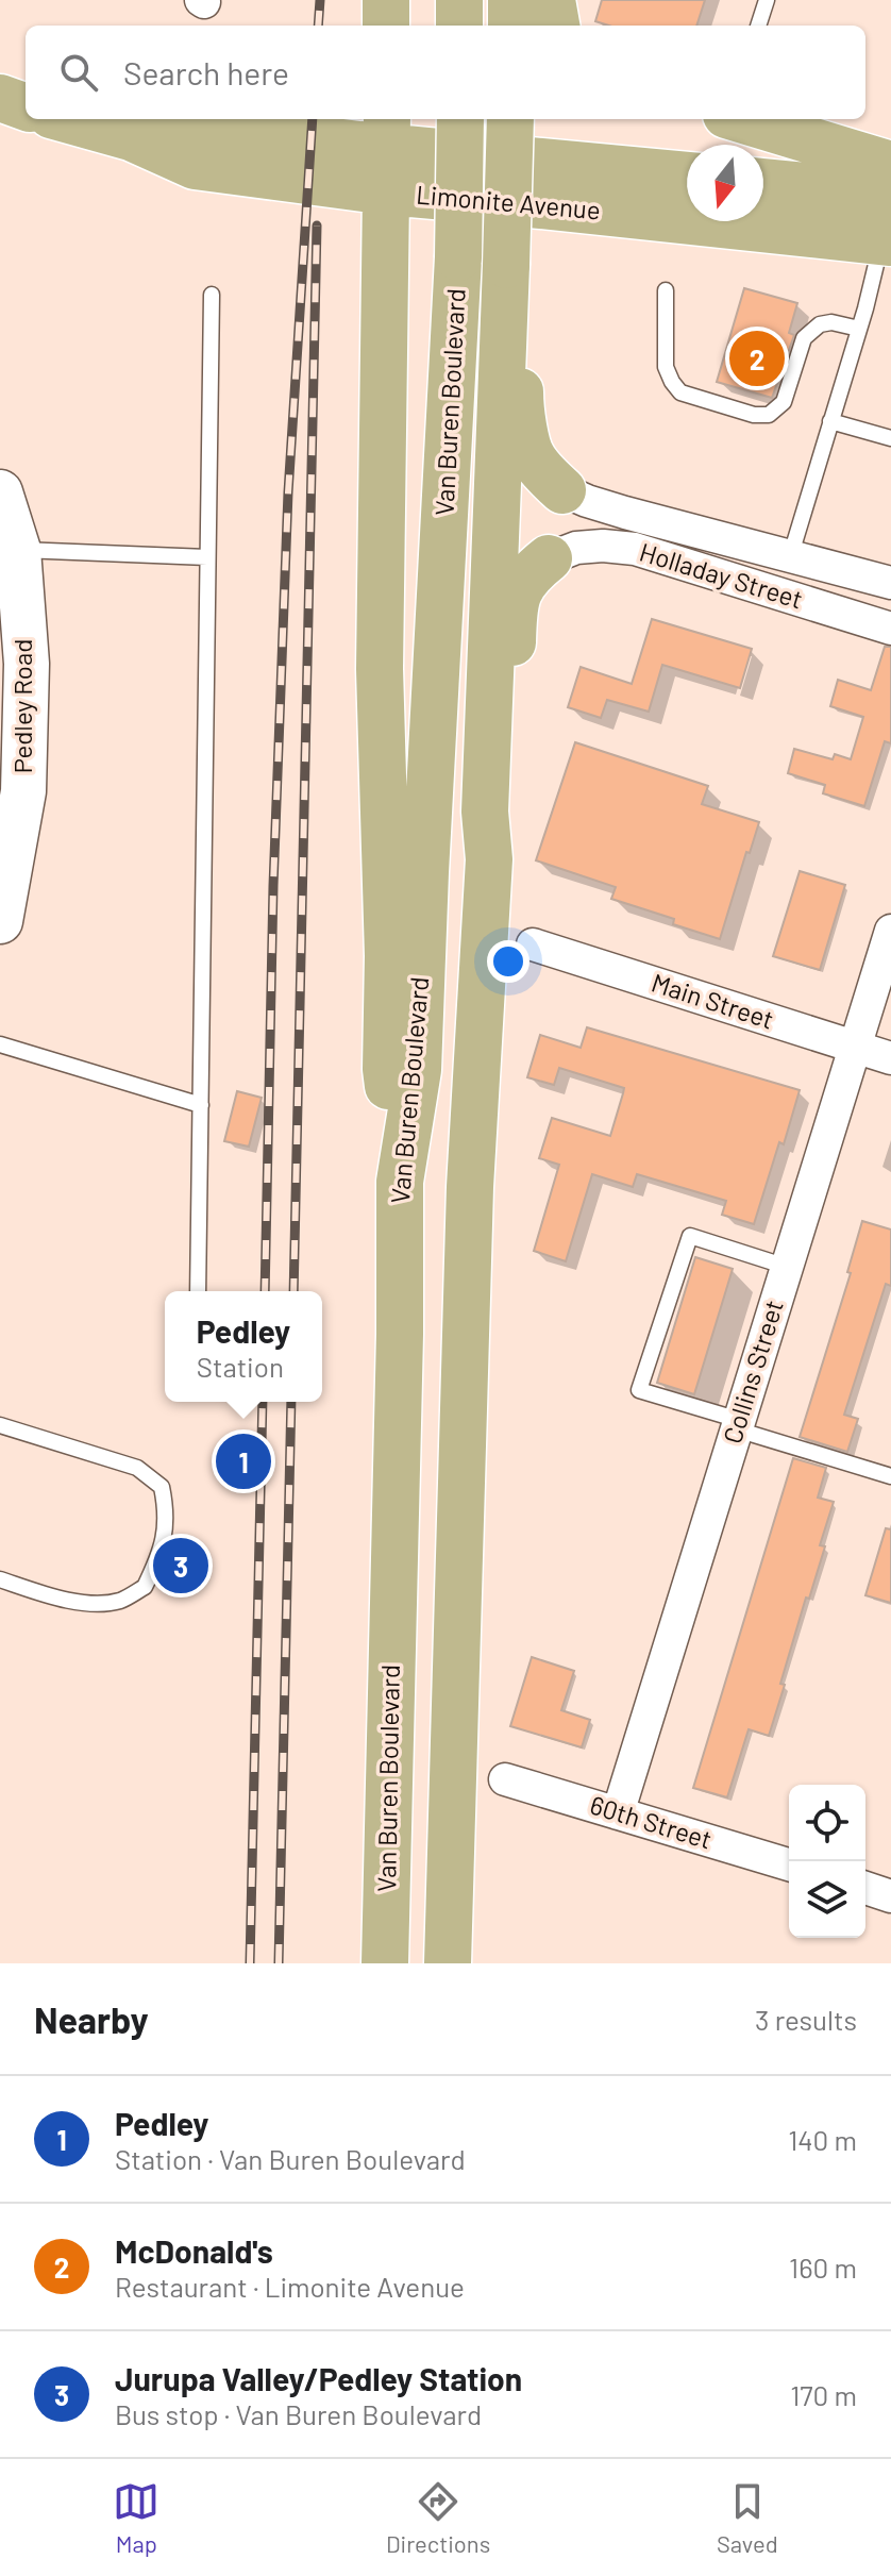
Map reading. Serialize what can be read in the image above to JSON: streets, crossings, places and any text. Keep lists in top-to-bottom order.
{
  "streets": {
    "main road": ["Limonite Avenue", "Van Buren Boulevard"],
    "street": [
      "Holladay Street",
      "Pedley Road",
      "Main Street",
      "Collins Street",
      "60th Street"
    ]
  },
  "crossings": [
    ["Main Street", "Collins Street"],
    ["Collins Street", "60th Street"]
  ],
  "north": "bottom",
  "page": {
    "search": "Search here",
    "pins": ["2", "1", "3"],
    "popup": ["Pedley", "Station"],
    "heading": ["Nearby", "3 results"],
    "list": [
      {
        "mark": "1",
        "name": "Pedley",
        "note": "Station · Van Buren Boulevard",
        "value": "140 m"
      },
      {
        "mark": "2",
        "name": "McDonald's",
        "note": "Restaurant · Limonite Avenue",
        "value": "160 m"
      },
      {
        "mark": "3",
        "name": "Jurupa Valley/Pedley Station",
        "note": "Bus stop · Van Buren Boulevard",
        "value": "170 m"
      }
    ],
    "nav": ["Map", "Directions", "Saved"]
  }
}
